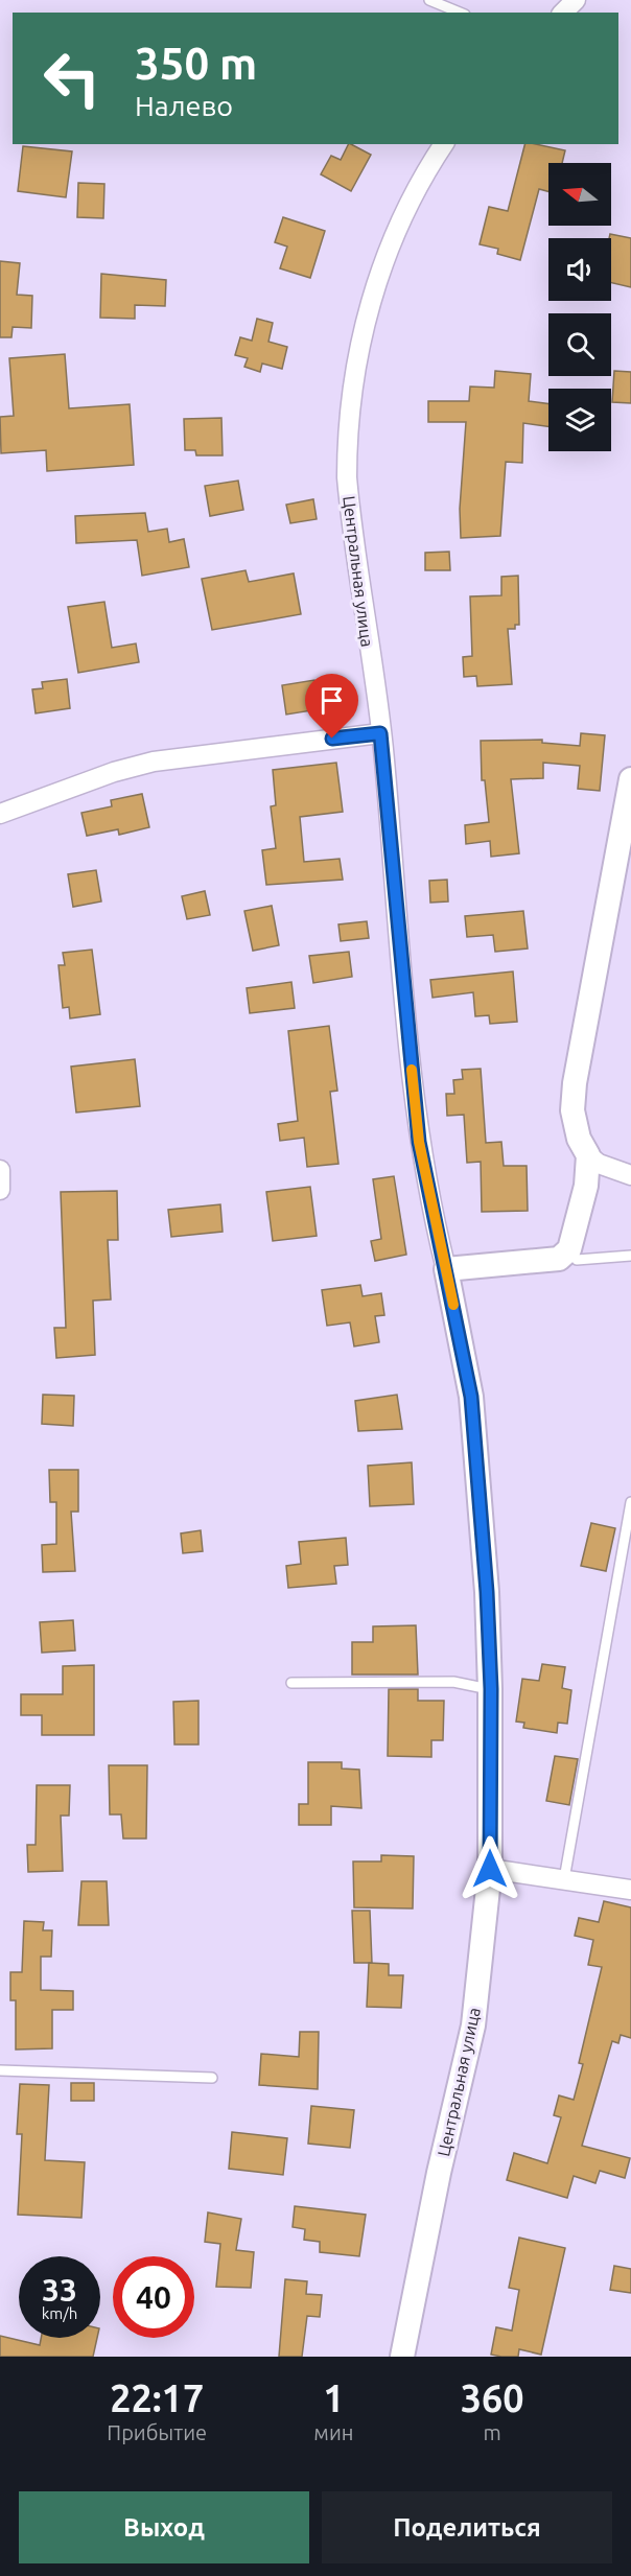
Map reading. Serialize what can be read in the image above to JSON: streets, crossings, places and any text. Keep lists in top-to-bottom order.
{
  "streets": {
    "street": ["Центральная улица"]
  },
  "north": "left",
  "page": {
    "turn": ["350 m", "Налево"],
    "speed": "33 km/h",
    "limit": "40",
    "eta": [
      "22:17",
      "Прибытие",
      "1",
      "мин",
      "360",
      "m"
    ],
    "buttons": ["Выход", "Поделиться"]
  }
}
